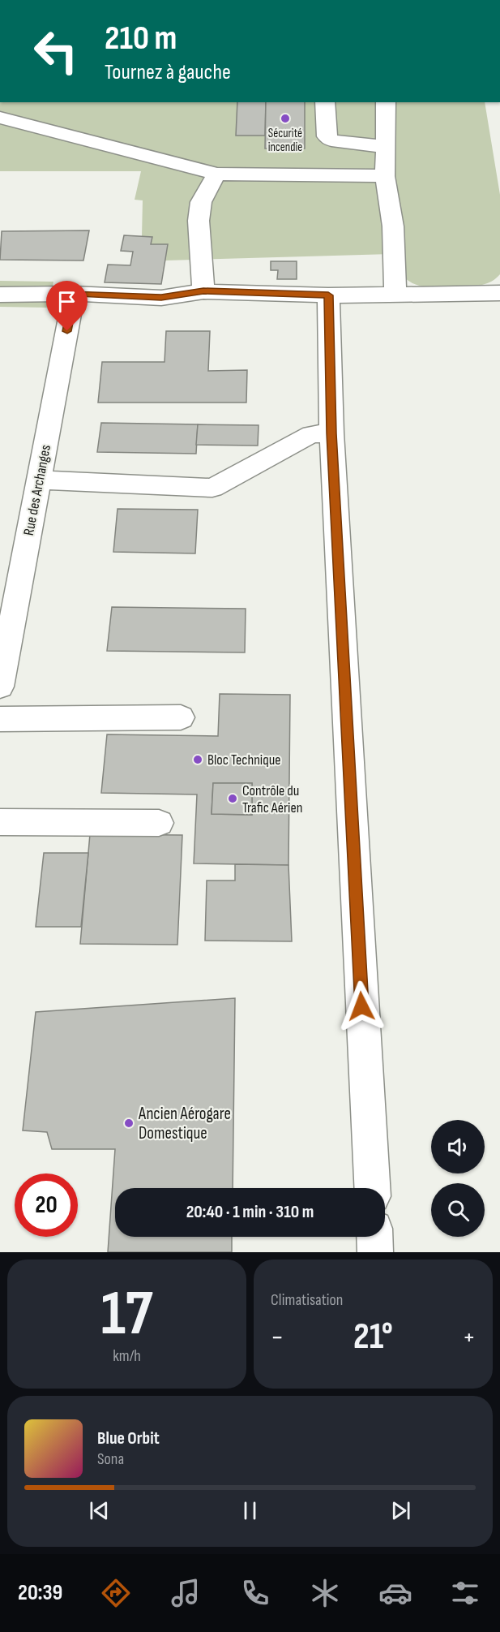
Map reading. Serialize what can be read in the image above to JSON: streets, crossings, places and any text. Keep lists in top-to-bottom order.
{
  "streets": {
    "lane": ["Rue des Archanges"]
  },
  "places": [
    "Sécurité incendie",
    "Bloc Technique",
    "Contrôle du Trafic Aérien",
    "Ancien Aérogare Domestique"
  ],
  "page": {
    "turn": ["210 m", "Tournez à gauche"],
    "limit": "20",
    "trip": "20:40 · 1 min · 310 m",
    "tile": [
      ["17", "km/h"],
      "Climatisation"
    ],
    "heat": ["−", "21°", "+"],
    "song": ["Blue Orbit", "Sona"],
    "tabs": "20:39"
  }
}
